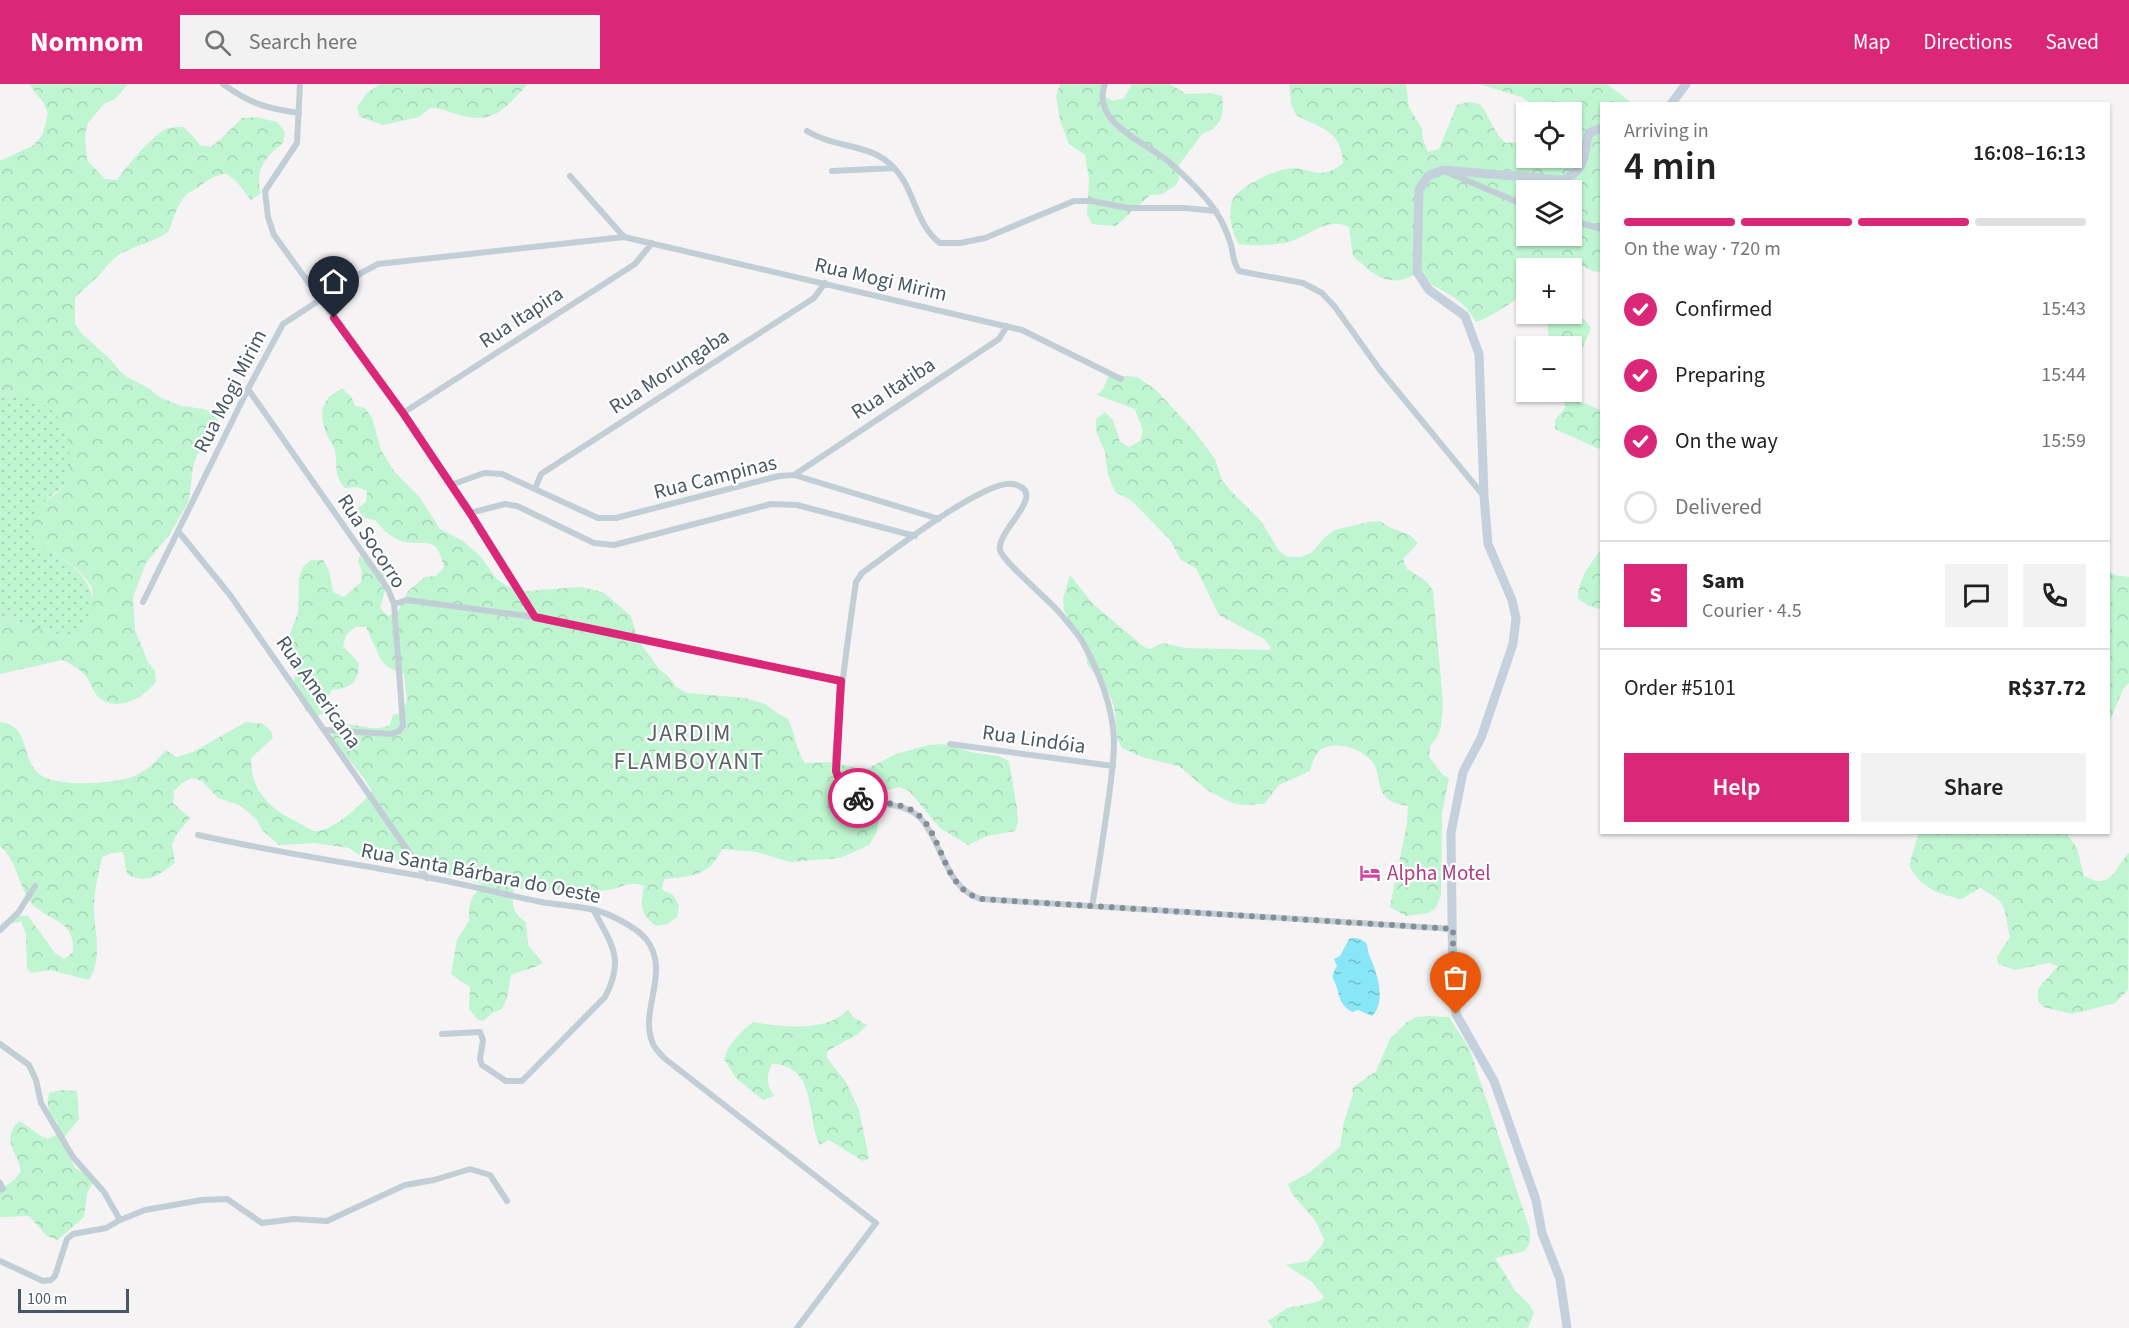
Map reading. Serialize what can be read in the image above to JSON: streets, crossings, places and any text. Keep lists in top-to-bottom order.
{
  "streets": {
    "street": [
      "Rua Mogi Mirim",
      "Rua Itapira",
      "Rua Morungaba",
      "Rua Itatiba",
      "Rua Campinas",
      "Rua Socorro",
      "Rua Americana",
      "Rua Lindóia",
      "Rua Santa Bárbara do Oeste"
    ]
  },
  "crossings": [
    ["Rua Mogi Mirim", "Rua Itapira"],
    ["Rua Mogi Mirim", "Rua Morungaba"],
    ["Rua Mogi Mirim", "Rua Itatiba"],
    ["Rua Mogi Mirim", "Rua Socorro"],
    ["Rua Mogi Mirim", "Rua Americana"],
    ["Rua Morungaba", "Rua Campinas"],
    ["Rua Itatiba", "Rua Campinas"],
    ["Rua Socorro", "Rua Americana"],
    ["Rua Americana", "Rua Santa Bárbara do Oeste"]
  ],
  "districts": ["JARDIM FLAMBOYANT"],
  "places": {
    "hotel": ["Alpha Motel"]
  },
  "scale_bar": "100 m",
  "page": {
    "header": "Nomnom",
    "search": "Search here",
    "nav": ["Map", "Directions", "Saved"],
    "map_buttons": ["+", "−"],
    "heading": ["4 min", "Arriving in", "16:08–16:13"],
    "panel": [
      "Sam",
      "Courier · 4.5",
      "Order #5101",
      "R$37.72"
    ],
    "bar": "On the way · 720 m",
    "list": [
      ["Confirmed", "15:43"],
      ["Preparing", "15:44"],
      ["On the way", "15:59"],
      "Delivered"
    ],
    "round": "S",
    "buttons": ["Help", "Share"],
    "scale": "100 m"
  }
}
